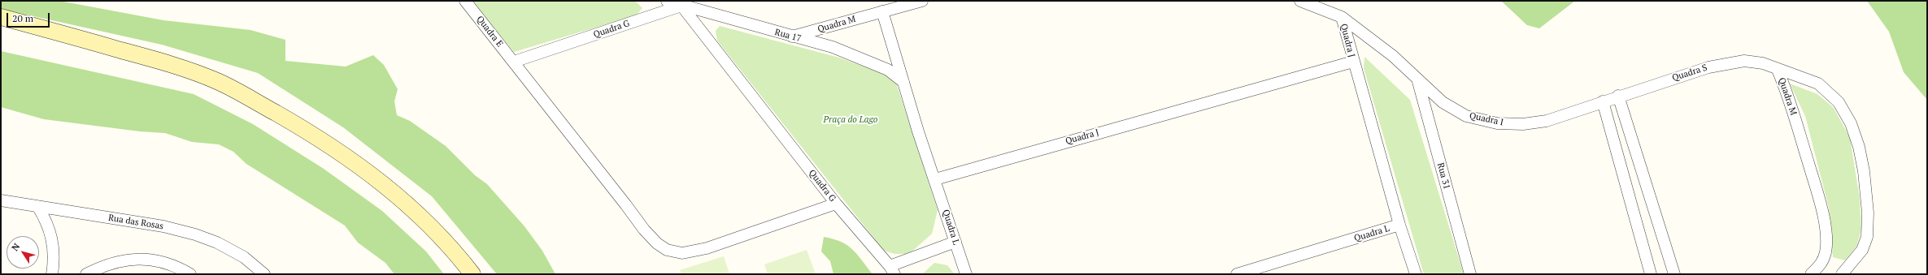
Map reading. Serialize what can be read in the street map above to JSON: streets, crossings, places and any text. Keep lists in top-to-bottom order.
{
  "streets": {
    "street": [
      "Quadra M",
      "Quadra G",
      "Quadra E",
      "Rua 17",
      "Quadra J",
      "Quadra S",
      "Quadra I",
      "Rua 31",
      "Rua das Rosas",
      "Quadra L"
    ]
  },
  "crossings": [
    ["Quadra M", "Rua 17"],
    ["Quadra M", "Quadra S"],
    ["Quadra G", "Quadra E"],
    ["Quadra G", "Rua 17"],
    ["Quadra J", "Quadra I"],
    ["Quadra J", "Quadra L"],
    ["Quadra S", "Quadra I"],
    ["Quadra I", "Rua 31"]
  ],
  "parks": ["Praça do Lago"],
  "scale_bar": "20 m",
  "north": "top left"
}
